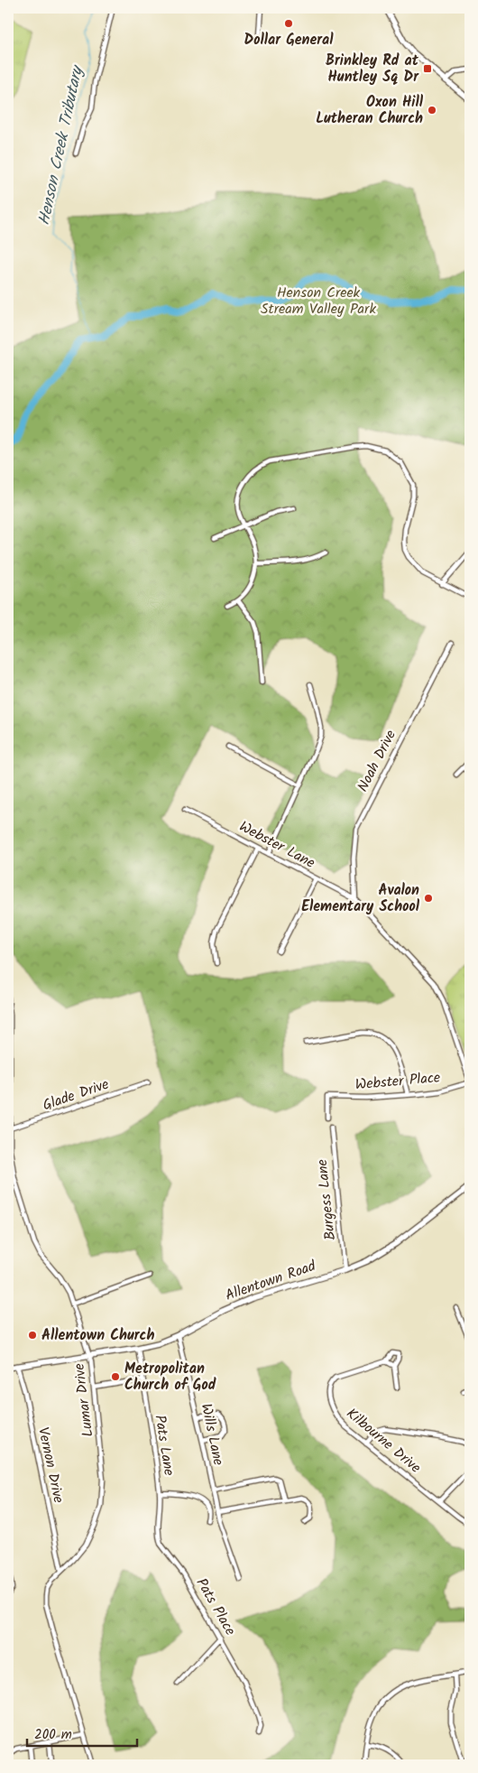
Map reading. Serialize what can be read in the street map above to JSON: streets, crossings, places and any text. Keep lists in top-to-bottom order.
{
  "streets": {
    "main road": ["Allentown Road"],
    "street": [
      "Noah Drive",
      "Webster Lane",
      "Webster Place",
      "Glade Drive",
      "Burgess Lane",
      "Lumar Drive",
      "Wills Lane",
      "Kilbourne Drive",
      "Pats Lane",
      "Vernon Drive",
      "Pats Place"
    ]
  },
  "crossings": [
    ["Noah Drive", "Webster Lane"],
    ["Webster Lane", "Webster Place"],
    ["Glade Drive", "Lumar Drive"],
    ["Burgess Lane", "Allentown Road"],
    ["Allentown Road", "Lumar Drive"],
    ["Allentown Road", "Wills Lane"],
    ["Allentown Road", "Pats Lane"],
    ["Allentown Road", "Vernon Drive"],
    ["Lumar Drive", "Vernon Drive"],
    ["Pats Lane", "Pats Place"]
  ],
  "water": ["Henson Creek Tributary"],
  "parks": ["Henson Creek Stream Valley Park"],
  "places": {
    "other": [
      "Dollar General",
      "Oxon Hill Lutheran Church",
      "Avalon Elementary School",
      "Allentown Church",
      "Metropolitan Church of God"
    ],
    "transit": ["Brinkley Rd at Huntley Sq Dr"]
  },
  "scale_bar": "200 m"
}
